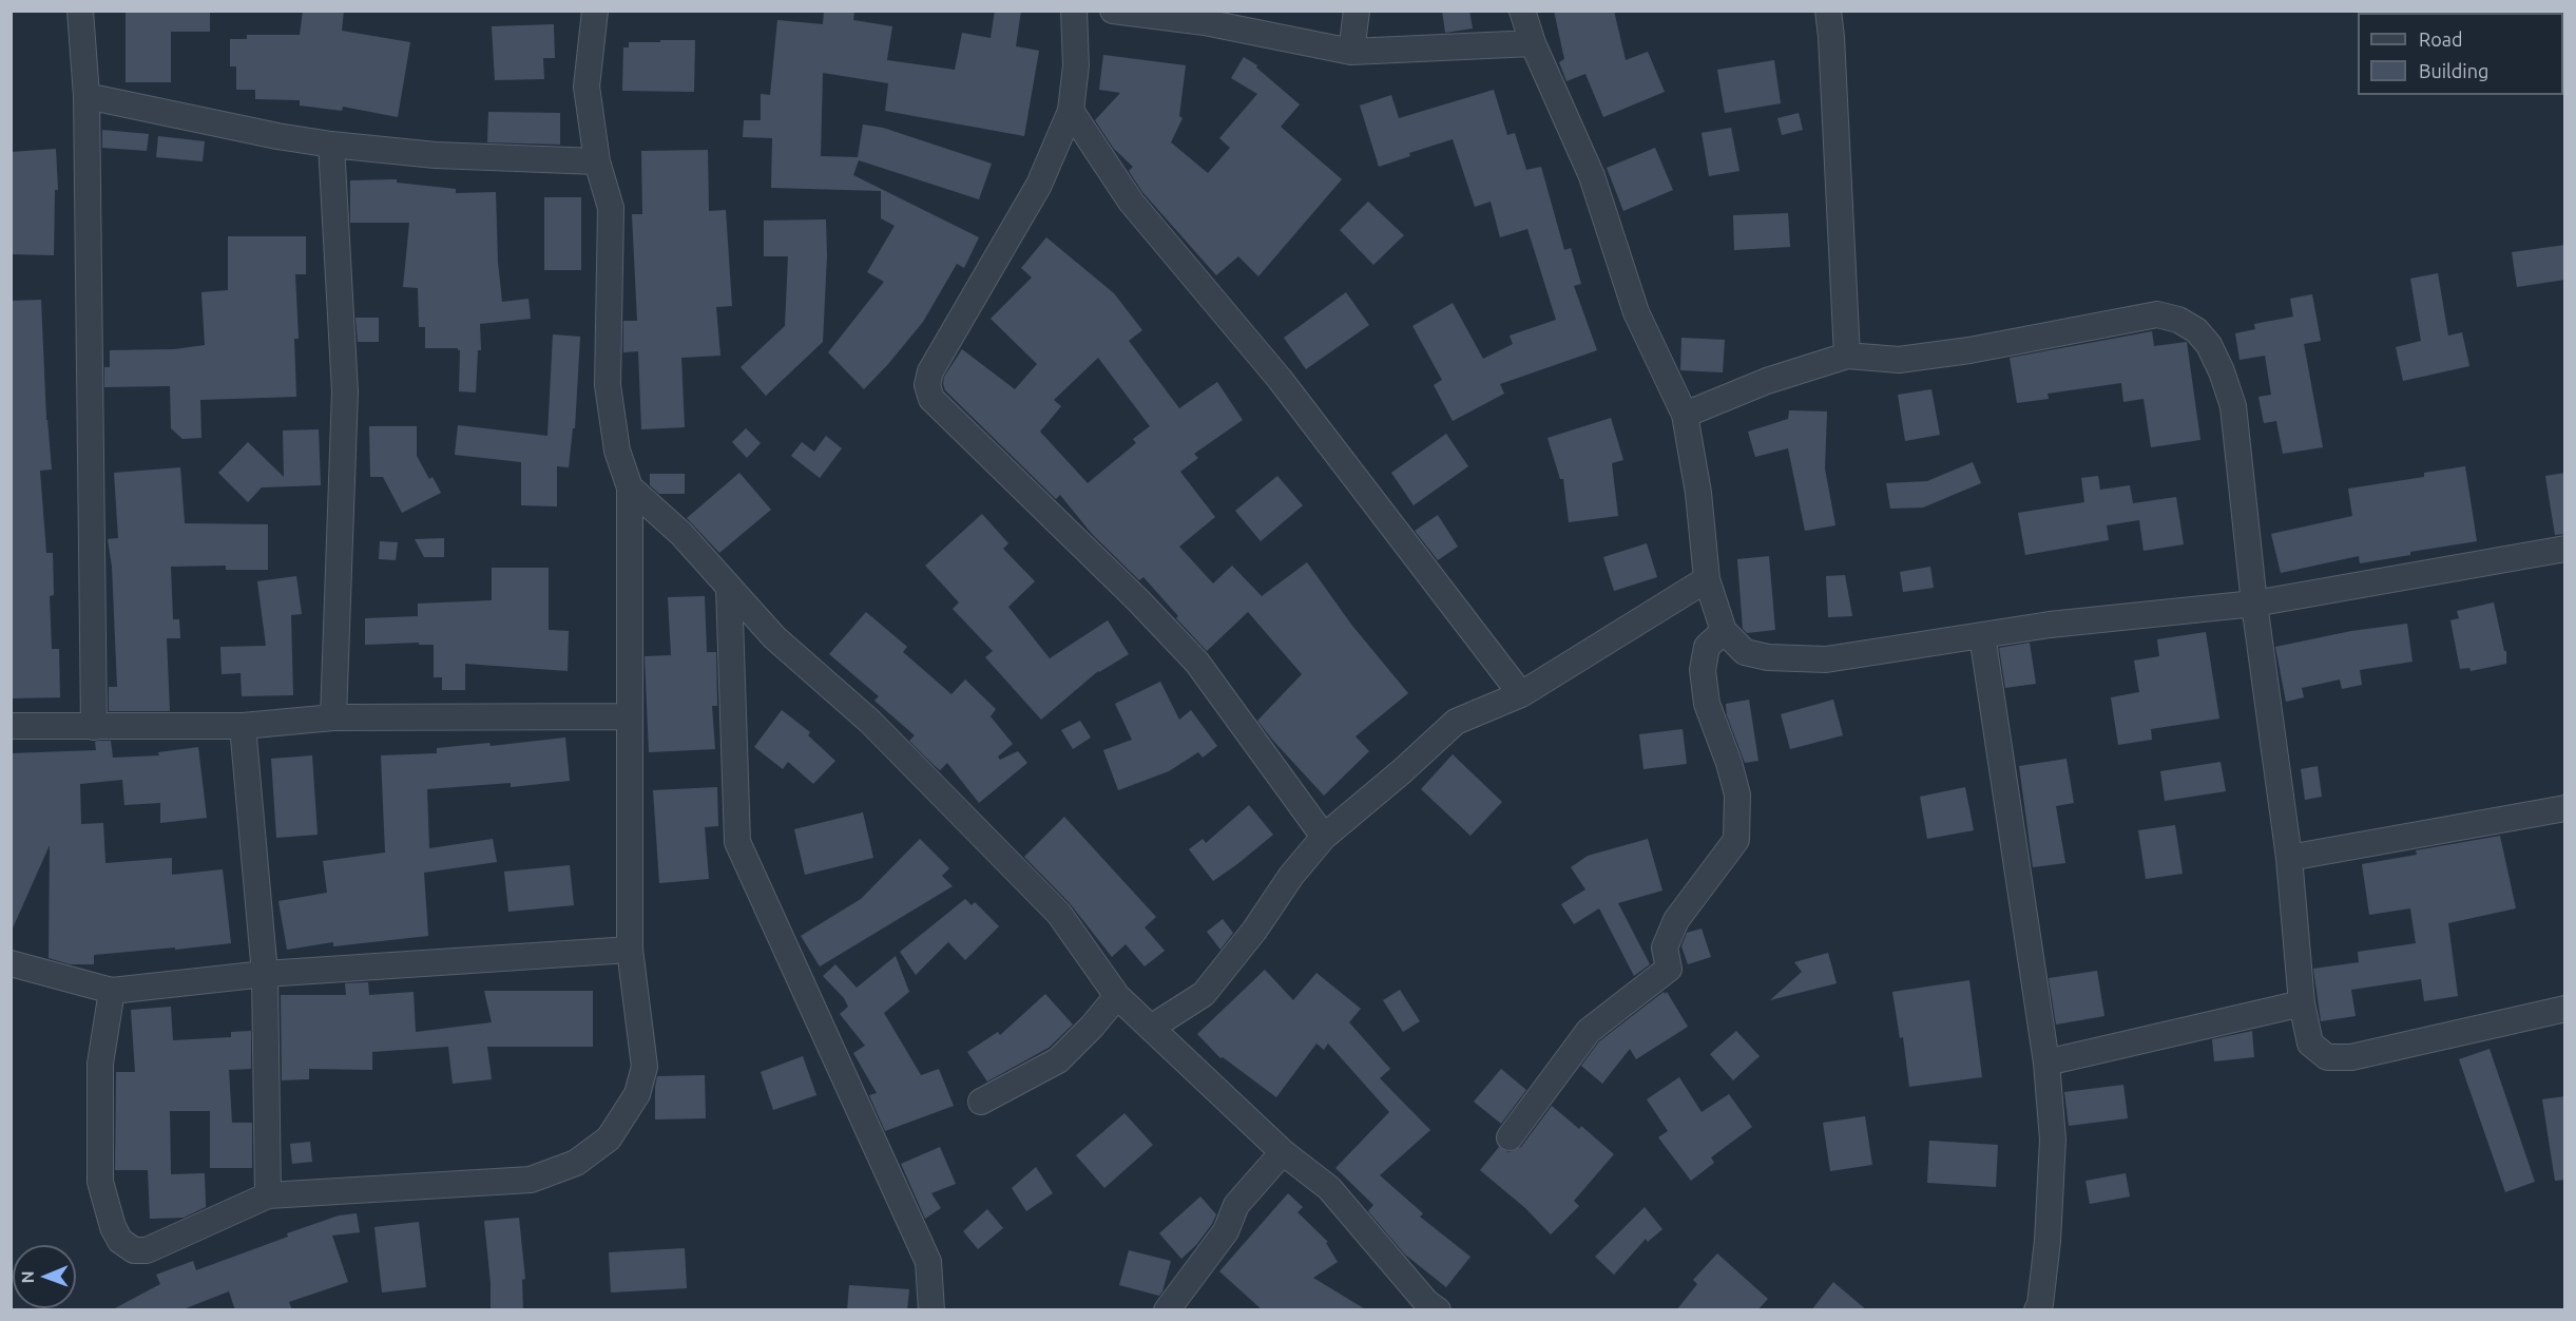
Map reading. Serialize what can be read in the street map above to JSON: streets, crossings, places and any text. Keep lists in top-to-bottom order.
{
  "legend": ["Road", "Building"],
  "north": "left"
}
